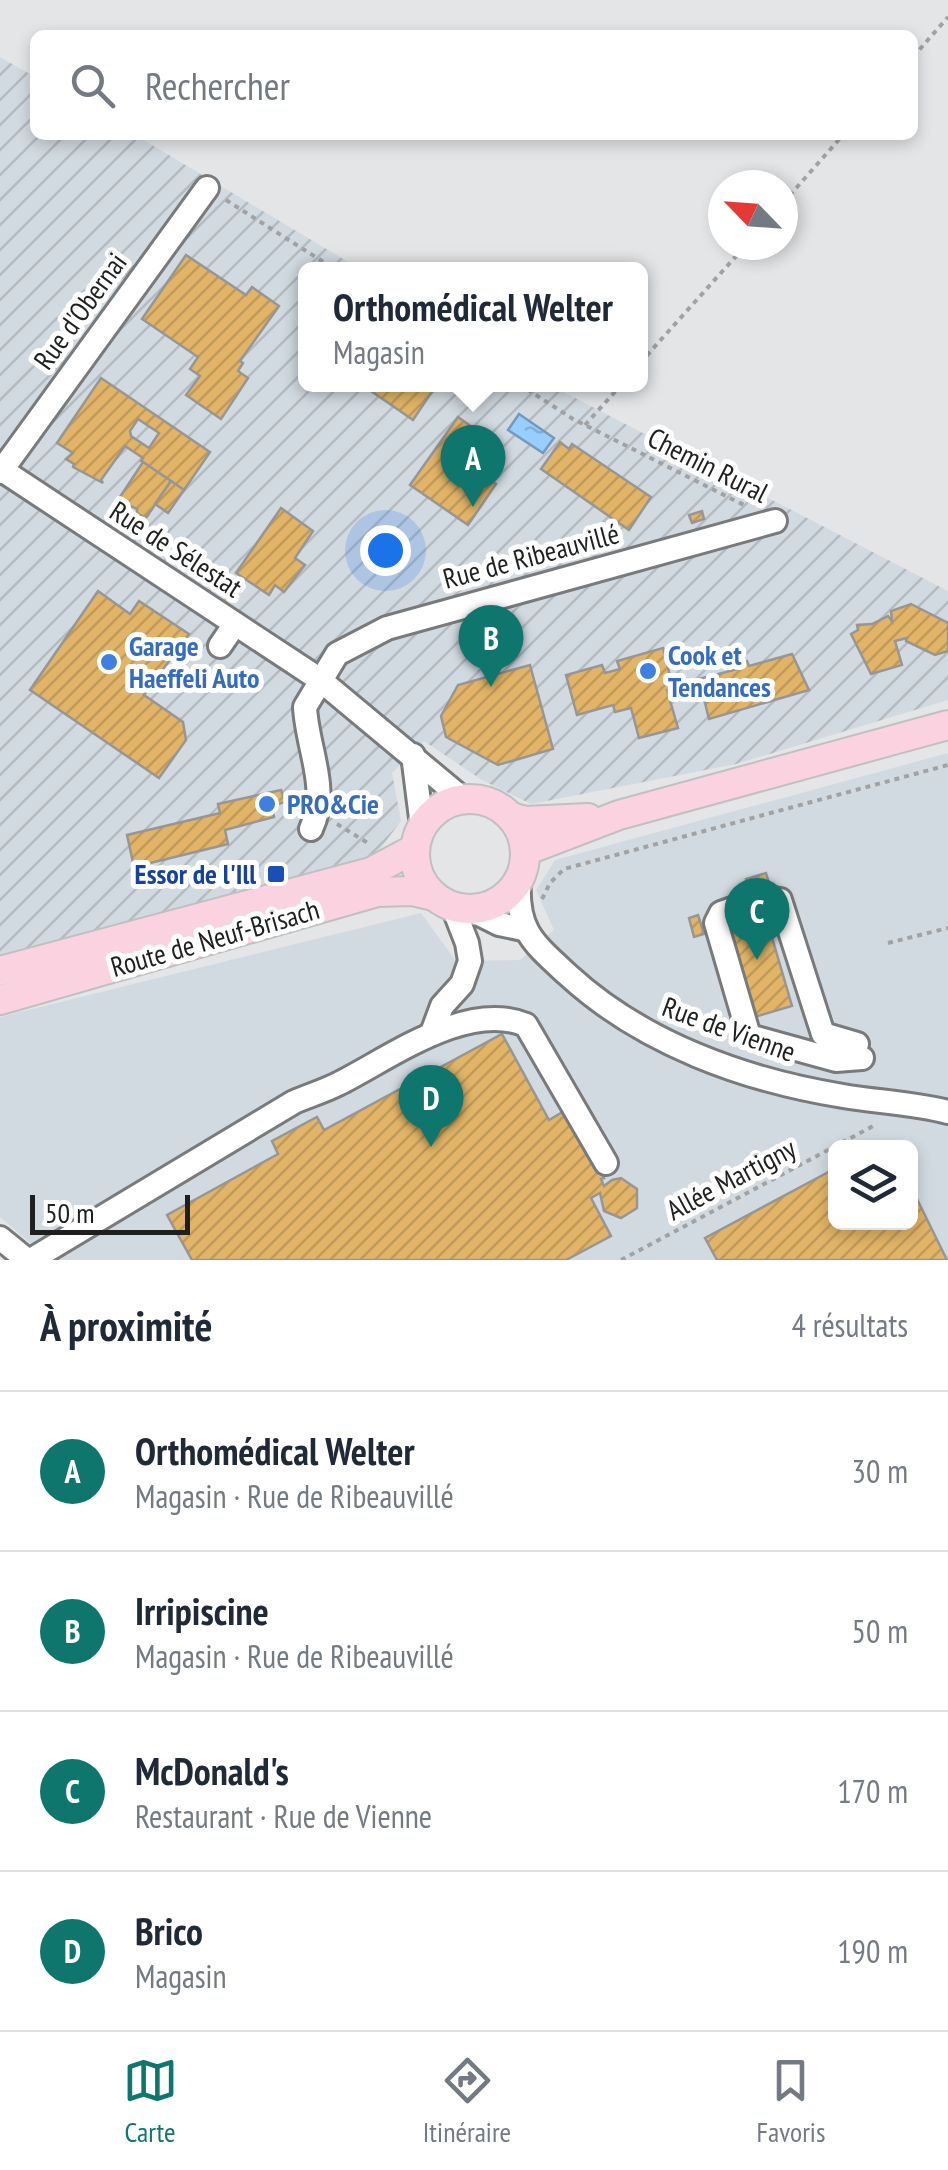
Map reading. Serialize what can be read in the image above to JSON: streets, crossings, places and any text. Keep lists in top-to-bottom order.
{
  "streets": {
    "main road": ["Route de Neuf-Brisach"],
    "street": [
      "Rue d'Obernai",
      "Rue de Sélestat",
      "Rue de Ribeauvillé",
      "Rue de Vienne"
    ],
    "path": ["Chemin Rural", "Allée Martigny"]
  },
  "crossings": [
    ["Rue d'Obernai", "Rue de Sélestat"],
    ["Chemin Rural", "Rue de Ribeauvillé"],
    ["Rue de Sélestat", "Rue de Ribeauvillé"],
    ["Rue de Sélestat", "Route de Neuf-Brisach"],
    ["Rue de Sélestat", "Rue de Vienne"],
    ["Route de Neuf-Brisach", "Rue de Vienne"]
  ],
  "places": {
    "other": ["Garage Haeffeli Auto", "Cook et Tendances", "PRO&Cie"],
    "transit": ["Essor de l'Ill"]
  },
  "scale_bar": "50 m",
  "north": "top left",
  "page": {
    "search": "Rechercher",
    "popup": ["Orthomédical Welter", "Magasin"],
    "pins": [
      "A",
      "B",
      "C",
      "D"
    ],
    "scale": "50 m",
    "heading": ["À proximité", "4 résultats"],
    "list": [
      {
        "mark": "A",
        "name": "Orthomédical Welter",
        "note": "Magasin · Rue de Ribeauvillé",
        "value": "30 m"
      },
      {
        "mark": "B",
        "name": "Irripiscine",
        "note": "Magasin · Rue de Ribeauvillé",
        "value": "50 m"
      },
      {
        "mark": "C",
        "name": "McDonald's",
        "note": "Restaurant · Rue de Vienne",
        "value": "170 m"
      },
      {
        "mark": "D",
        "name": "Brico",
        "note": "Magasin",
        "value": "190 m"
      }
    ],
    "nav": ["Carte", "Itinéraire", "Favoris"]
  }
}
